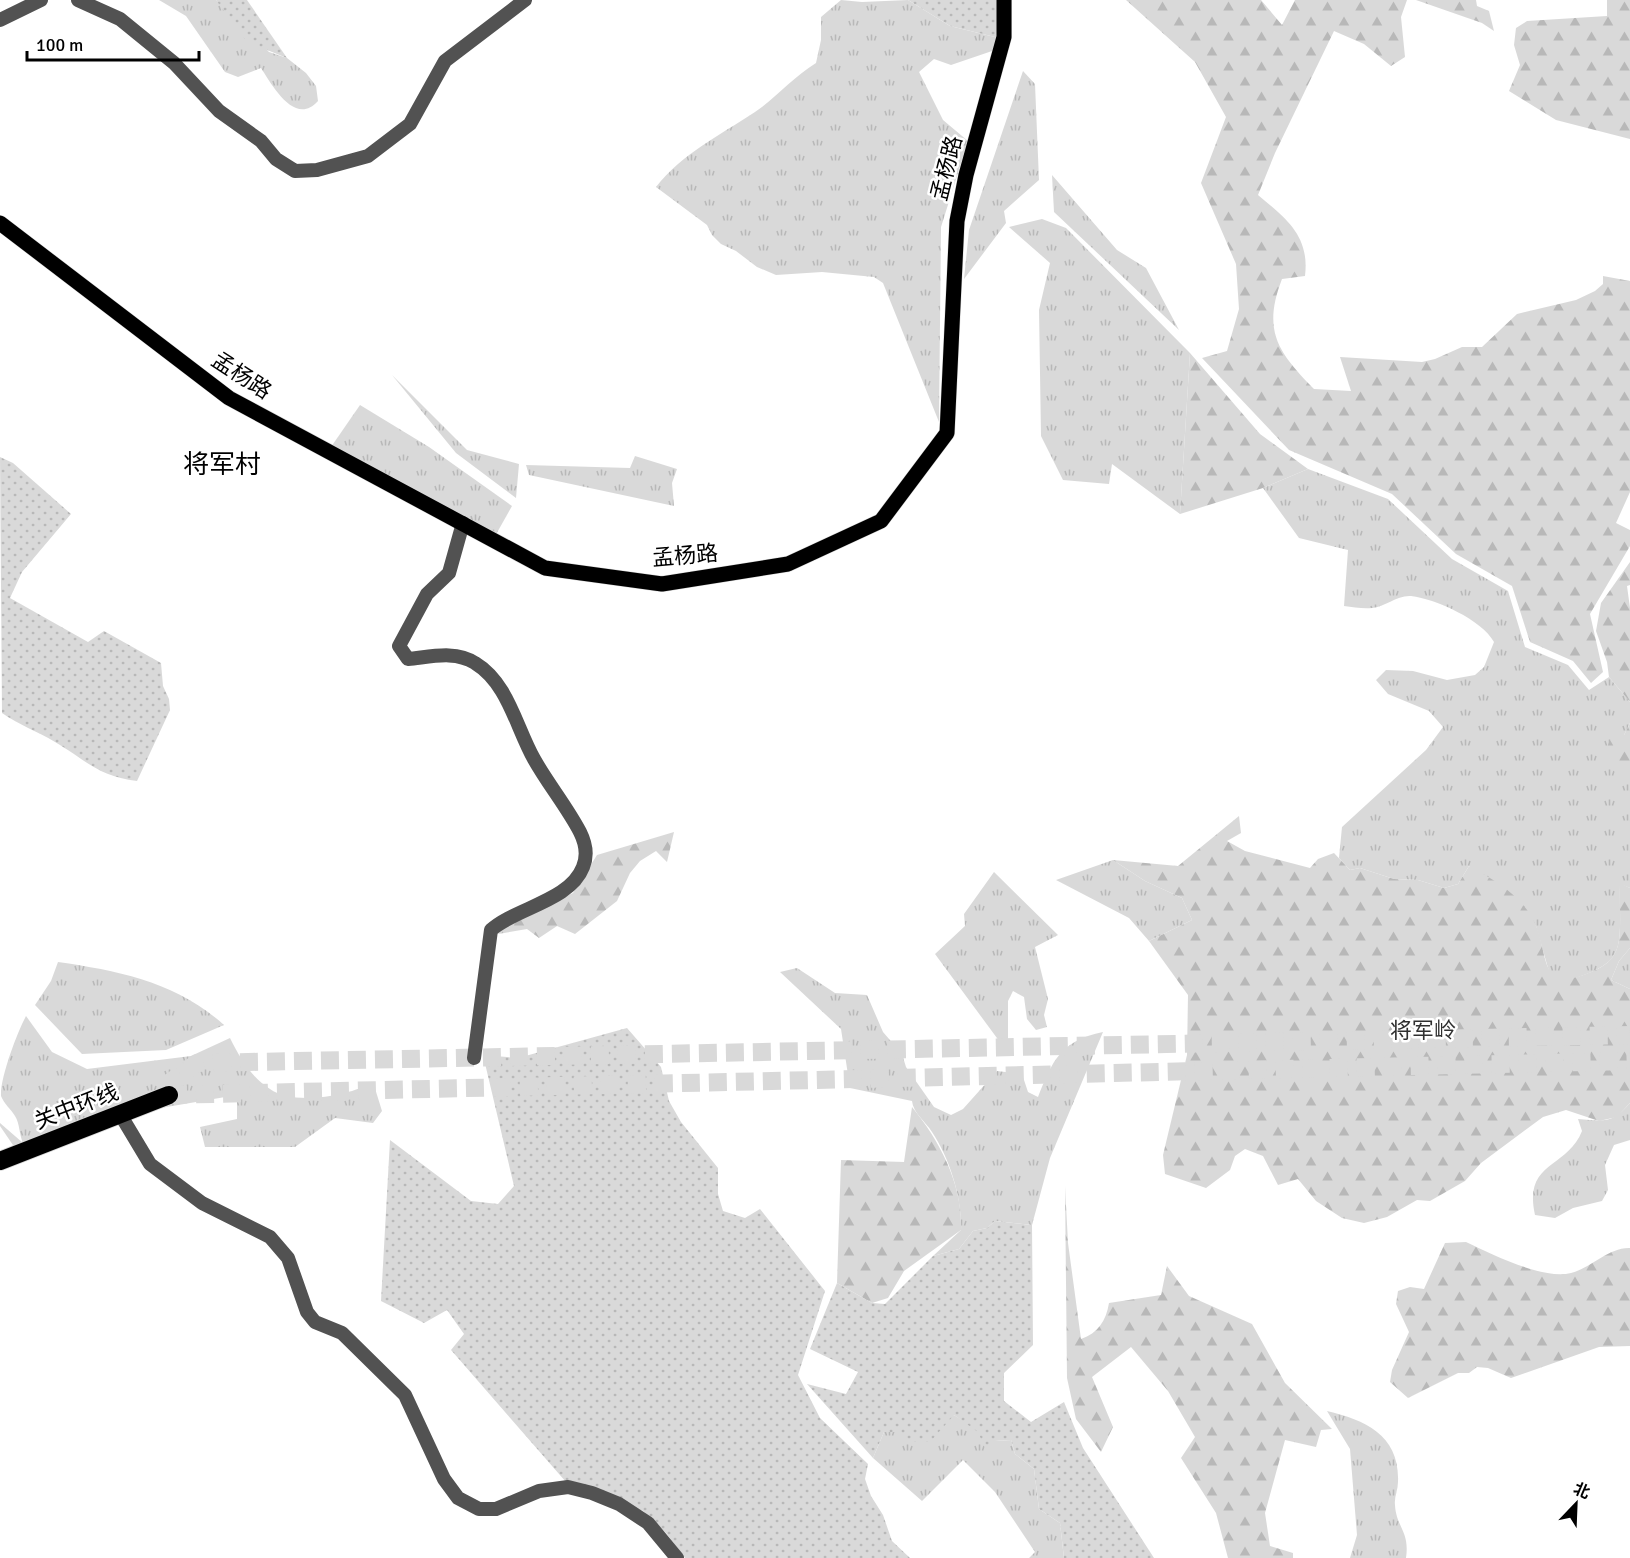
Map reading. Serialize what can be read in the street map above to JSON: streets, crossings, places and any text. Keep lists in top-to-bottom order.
{
  "streets": {
    "highway": ["关中环线"],
    "main road": ["孟杨路"]
  },
  "districts": ["将军村"],
  "parks": ["将军岭"],
  "scale_bar": "100 m",
  "north": "top right"
}
